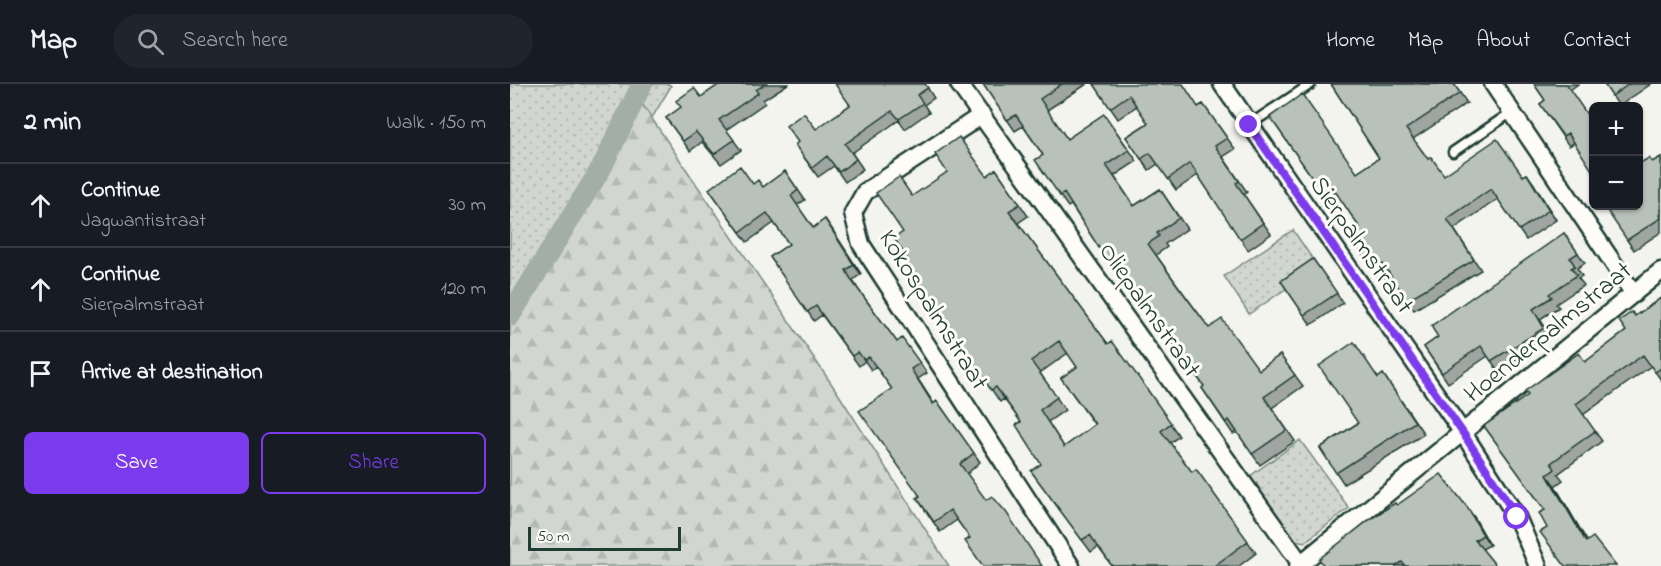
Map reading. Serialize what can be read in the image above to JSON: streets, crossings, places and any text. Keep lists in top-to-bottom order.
{
  "streets": {
    "street": [
      "Sierpalmstraat",
      "Kokospalmstraat",
      "Oliepalmstraat",
      "Hoenderpalmstraat"
    ]
  },
  "crossings": [
    ["Sierpalmstraat", "Hoenderpalmstraat"],
    ["Kokospalmstraat", "Oliepalmstraat"],
    ["Oliepalmstraat", "Hoenderpalmstraat"]
  ],
  "scale_bar": "50 m",
  "page": {
    "header": "Map",
    "search": "Search here",
    "nav": [
      "Home",
      "Map",
      "About",
      "Contact"
    ],
    "heading": ["2 min", "Walk · 150 m"],
    "map_buttons": ["+", "−"],
    "list": [
      ["Continue", "Jagwantistraat", "30 m"],
      ["Continue", "Sierpalmstraat", "120 m"],
      "Arrive at destination"
    ],
    "buttons": ["Save", "Share"],
    "scale": "50 m"
  }
}
